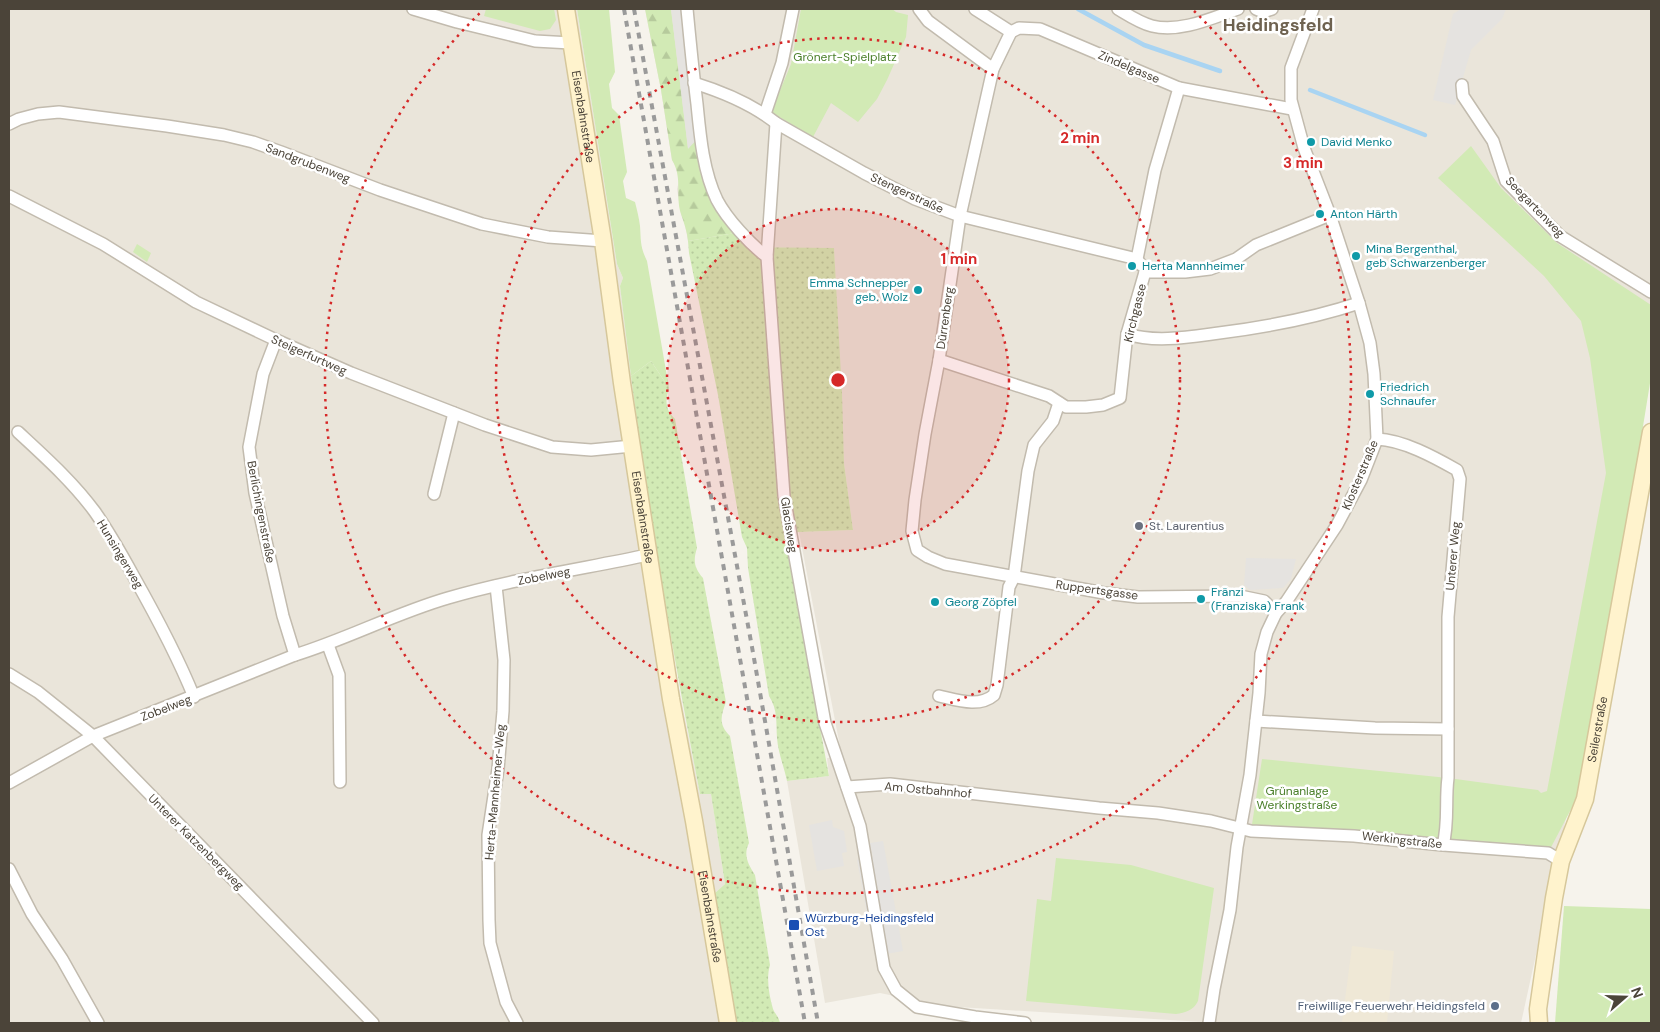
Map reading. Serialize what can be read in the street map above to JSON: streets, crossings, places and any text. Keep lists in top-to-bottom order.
{
  "streets": {
    "street": [
      "Zindelgasse",
      "Eisenbahnstraße",
      "Sandgrubenweg",
      "Stengerstraße",
      "Seegartenweg",
      "Kirchgasse",
      "Dürrenberg",
      "Steigerfurtweg",
      "Klosterstraße",
      "Berlichingenstraße",
      "Glacisweg",
      "Hunsingerweg",
      "Unterer Weg",
      "Zobelweg",
      "Ruppertsgasse",
      "Seilerstraße",
      "Am Ostbahnhof",
      "Herta-Mannheimer-Weg",
      "Werkingstraße",
      "Unterer Katzenbergweg"
    ]
  },
  "crossings": [
    ["Zindelgasse", "Dürrenberg"],
    ["Zindelgasse", "Klosterstraße"],
    ["Eisenbahnstraße", "Sandgrubenweg"],
    ["Eisenbahnstraße", "Steigerfurtweg"],
    ["Eisenbahnstraße", "Zobelweg"],
    ["Stengerstraße", "Dürrenberg"],
    ["Stengerstraße", "Glacisweg"],
    ["Kirchgasse", "Klosterstraße"],
    ["Dürrenberg", "Ruppertsgasse"],
    ["Steigerfurtweg", "Berlichingenstraße"],
    ["Klosterstraße", "Unterer Weg"],
    ["Klosterstraße", "Ruppertsgasse"],
    ["Klosterstraße", "Am Ostbahnhof"],
    ["Klosterstraße", "Werkingstraße"],
    ["Berlichingenstraße", "Zobelweg"],
    ["Glacisweg", "Am Ostbahnhof"],
    ["Hunsingerweg", "Zobelweg"],
    ["Unterer Weg", "Werkingstraße"],
    ["Zobelweg", "Herta-Mannheimer-Weg"],
    ["Zobelweg", "Unterer Katzenbergweg"],
    ["Seilerstraße", "Werkingstraße"],
    ["Am Ostbahnhof", "Werkingstraße"]
  ],
  "districts": ["Heidingsfeld"],
  "parks": ["Grönert-Spielplatz", "Grünanlage Werkingstraße"],
  "places": {
    "other": [
      "David Menko",
      "Anton Härth",
      "Mina Bergenthal, geb Schwarzenberger",
      "Herta Mannheimer",
      "Emma Schnepper geb. Wolz",
      "Friedrich Schnaufer",
      "St. Laurentius",
      "Fränzi (Franziska) Frank",
      "Georg Zöpfel",
      "Freiwillige Feuerwehr Heidingsfeld"
    ],
    "transit": ["Würzburg-Heidingsfeld Ost"]
  },
  "north": "right",
  "rings": ["2 min", "3 min", "1 min"]
}
